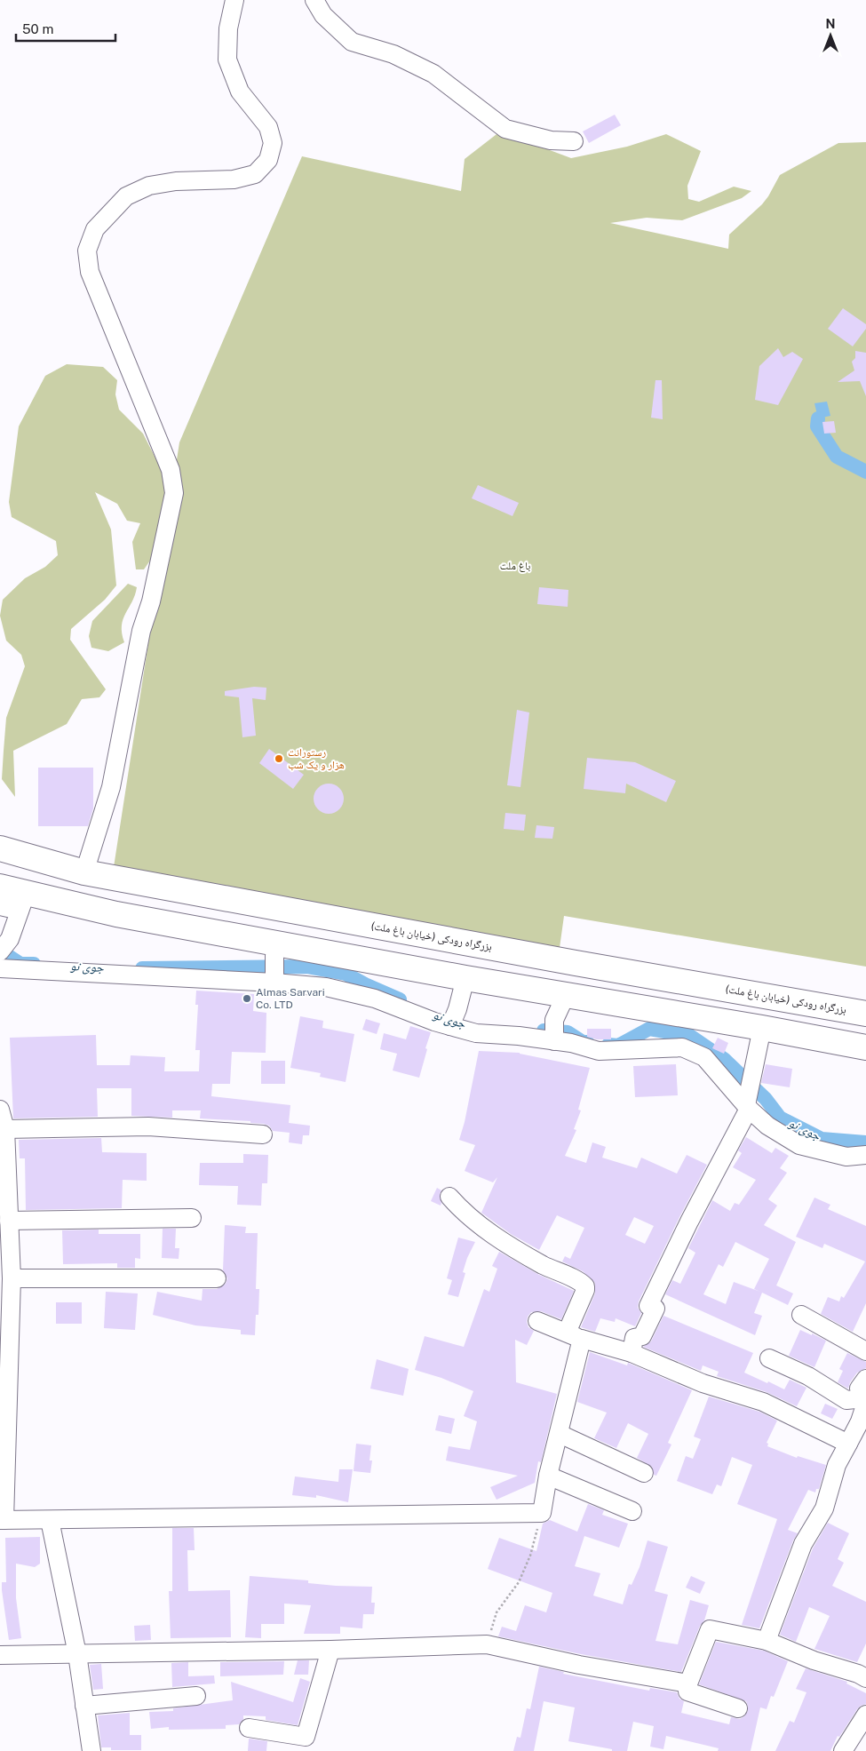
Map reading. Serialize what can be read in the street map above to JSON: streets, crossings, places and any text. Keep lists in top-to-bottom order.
{
  "streets": {
    "highway": ["بزرگراه رودکی (خیابان باغ ملت)"]
  },
  "water": ["جوی نو"],
  "parks": ["باغ ملت"],
  "places": ["رستورانت هزار و یک شب", "Almas Sarvari Co. LTD"],
  "scale_bar": "50 m",
  "north": "top"
}
